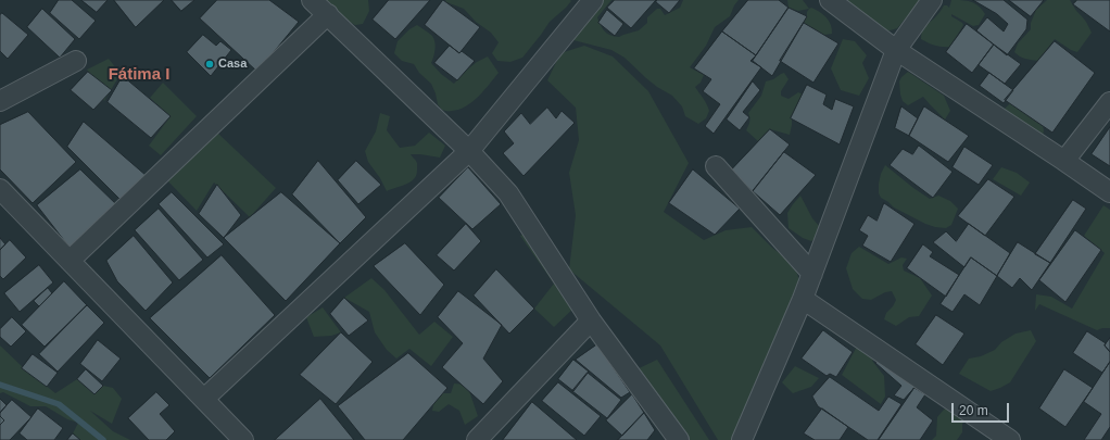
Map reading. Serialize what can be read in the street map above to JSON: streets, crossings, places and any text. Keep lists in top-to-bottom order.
{
  "districts": ["Fátima I"],
  "places": ["Casa"],
  "scale_bar": "20 m"
}
